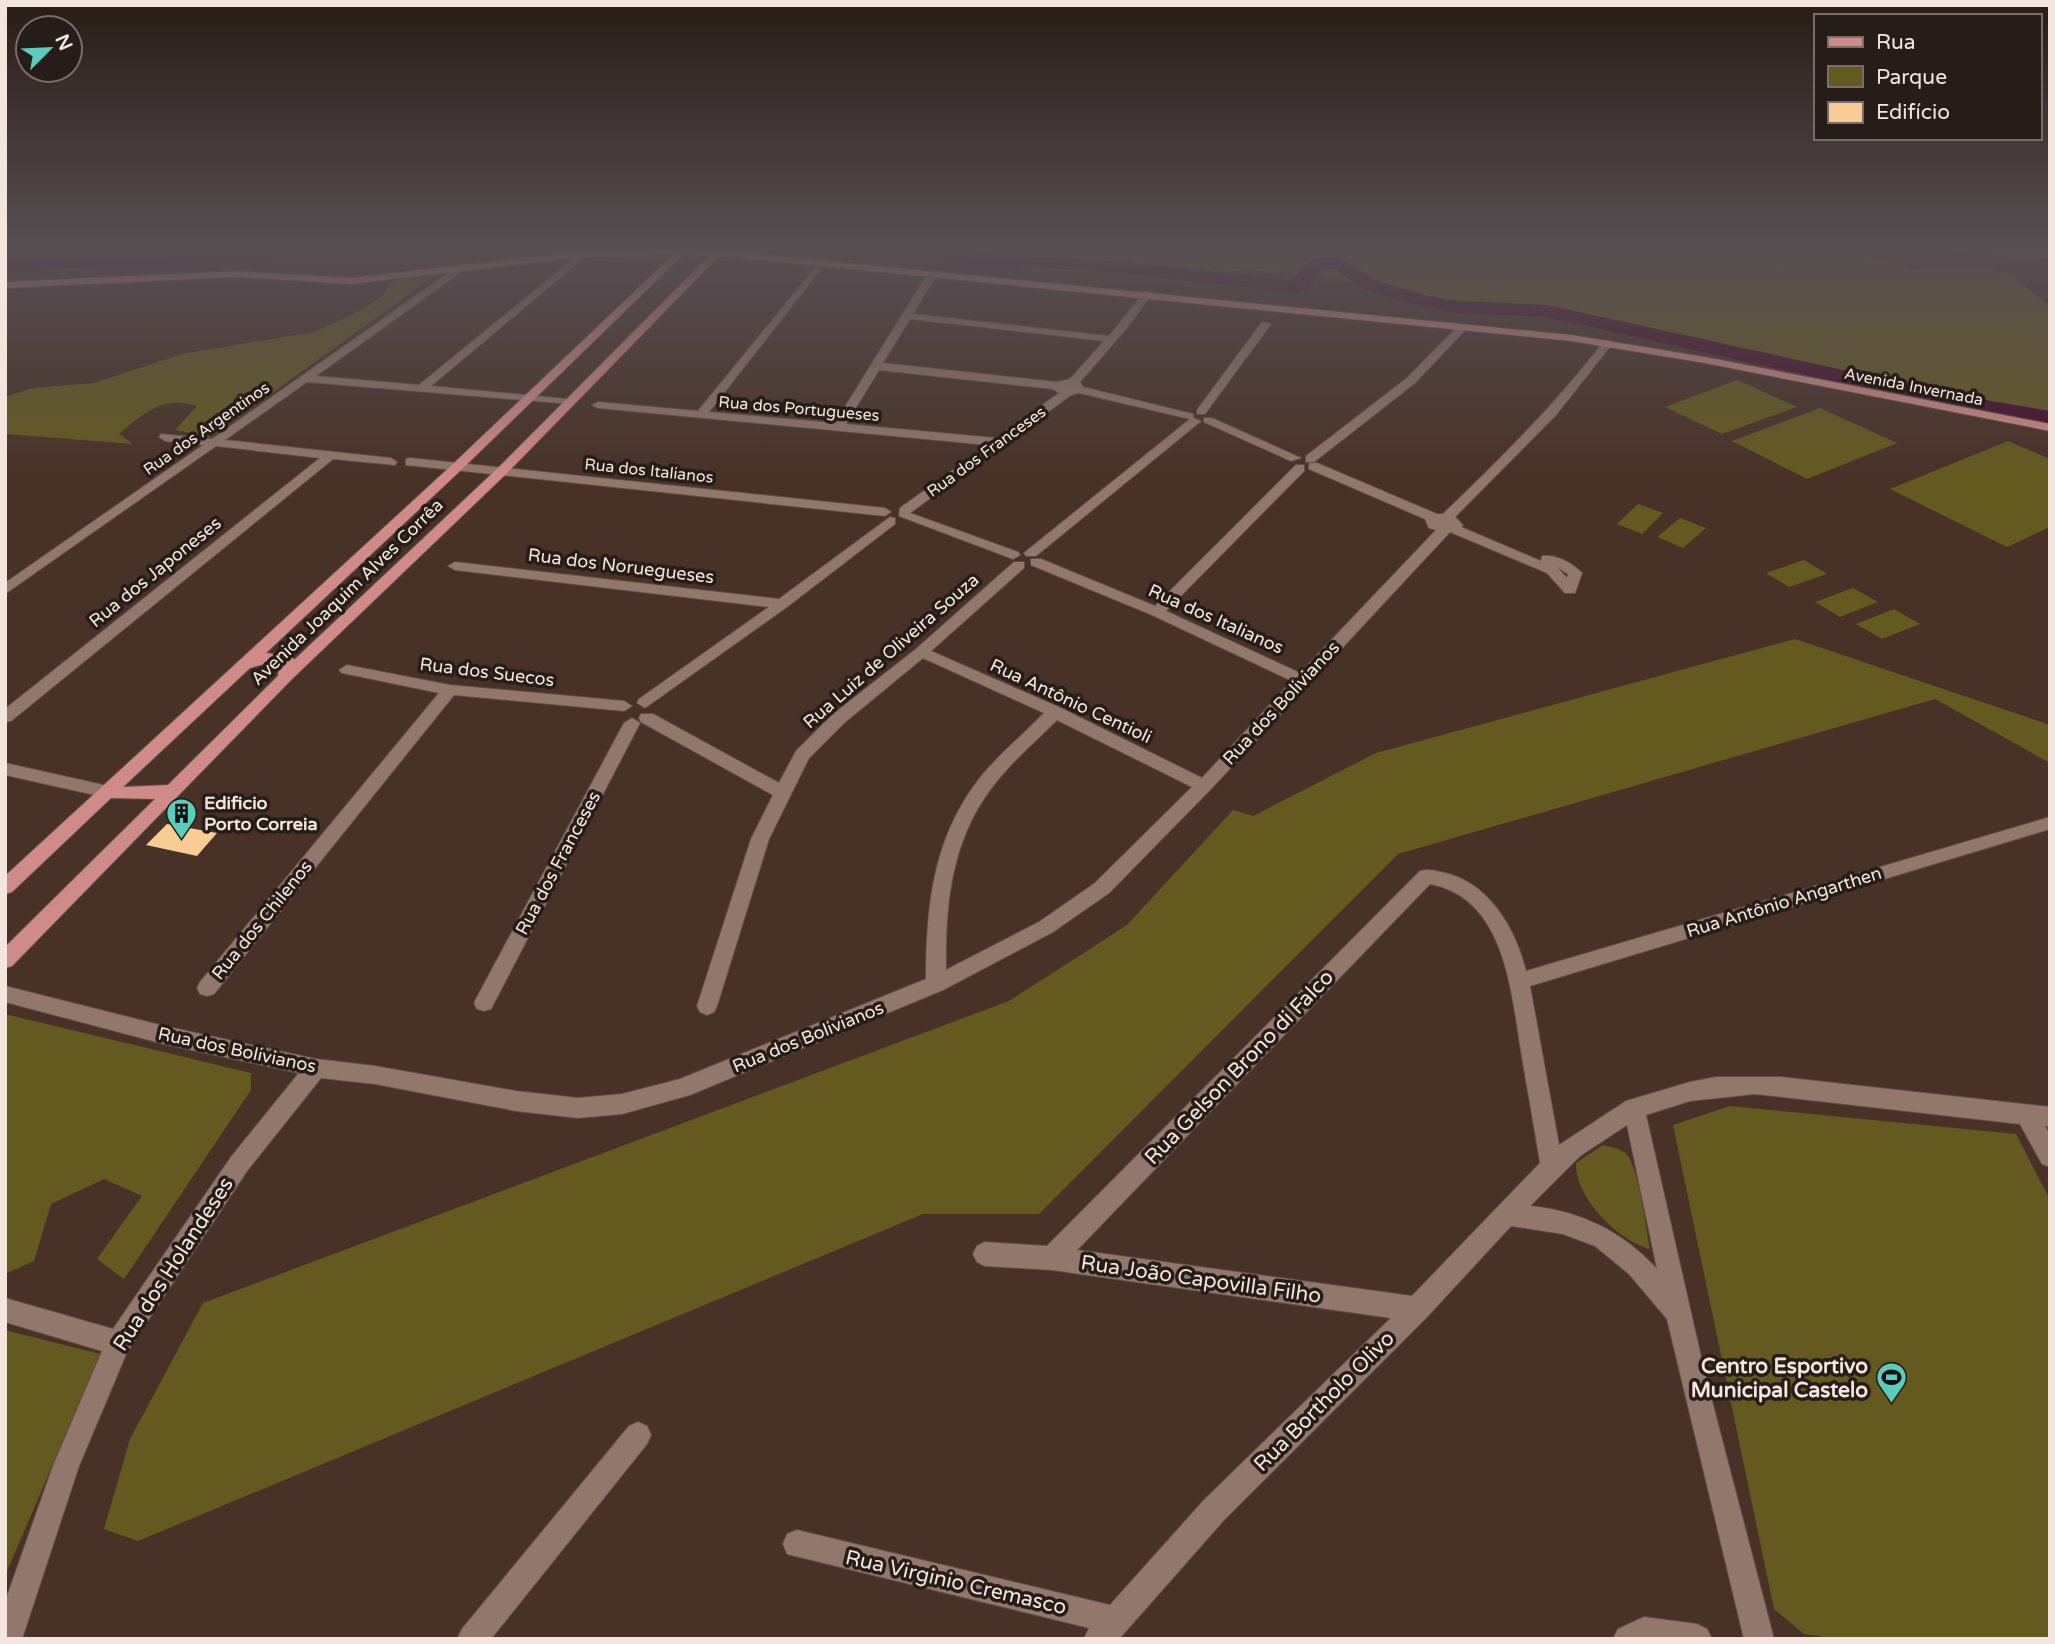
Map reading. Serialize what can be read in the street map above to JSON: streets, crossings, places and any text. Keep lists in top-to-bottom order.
{
  "streets": {
    "main road": ["Avenida Invernada", "Avenida Joaquim Alves Corrêa"],
    "street": [
      "Rua dos Portugueses",
      "Rua dos Argentinos",
      "Rua dos Franceses",
      "Rua dos Italianos",
      "Rua dos Noruegueses",
      "Rua dos Japoneses",
      "Rua Luiz de Oliveira Souza",
      "Rua dos Suecos",
      "Rua Antônio Centioli",
      "Rua dos Bolivianos",
      "Rua Antônio Angarthen",
      "Rua dos Chilenos",
      "Rua Gelson Brono di Falco",
      "Rua dos Holandeses",
      "Rua João Capovilla Filho",
      "Rua Bortholo Olivo",
      "Rua Virginio Cremasco"
    ]
  },
  "crossings": [
    ["Avenida Invernada", "Rua dos Bolivianos"],
    ["Rua dos Portugueses", "Rua dos Franceses"],
    ["Rua dos Franceses", "Rua dos Italianos"],
    ["Rua dos Franceses", "Rua dos Noruegueses"],
    ["Rua dos Franceses", "Rua dos Suecos"],
    ["Rua dos Italianos", "Avenida Joaquim Alves Corrêa"],
    ["Rua dos Italianos", "Rua Luiz de Oliveira Souza"],
    ["Rua dos Italianos", "Rua dos Bolivianos"],
    ["Rua Luiz de Oliveira Souza", "Rua Antônio Centioli"],
    ["Rua dos Suecos", "Rua dos Chilenos"],
    ["Rua Antônio Centioli", "Rua dos Bolivianos"],
    ["Rua dos Bolivianos", "Rua dos Holandeses"],
    ["Rua Antônio Angarthen", "Rua Gelson Brono di Falco"],
    ["Rua Gelson Brono di Falco", "Rua João Capovilla Filho"],
    ["Rua João Capovilla Filho", "Rua Bortholo Olivo"],
    ["Rua Bortholo Olivo", "Rua Virginio Cremasco"]
  ],
  "places": {
    "building": ["Edificio Porto Correia"],
    "sports": ["Centro Esportivo Municipal Castelo"]
  },
  "legend": ["Rua", "Parque", "Edifício"],
  "north": "top right"
}
